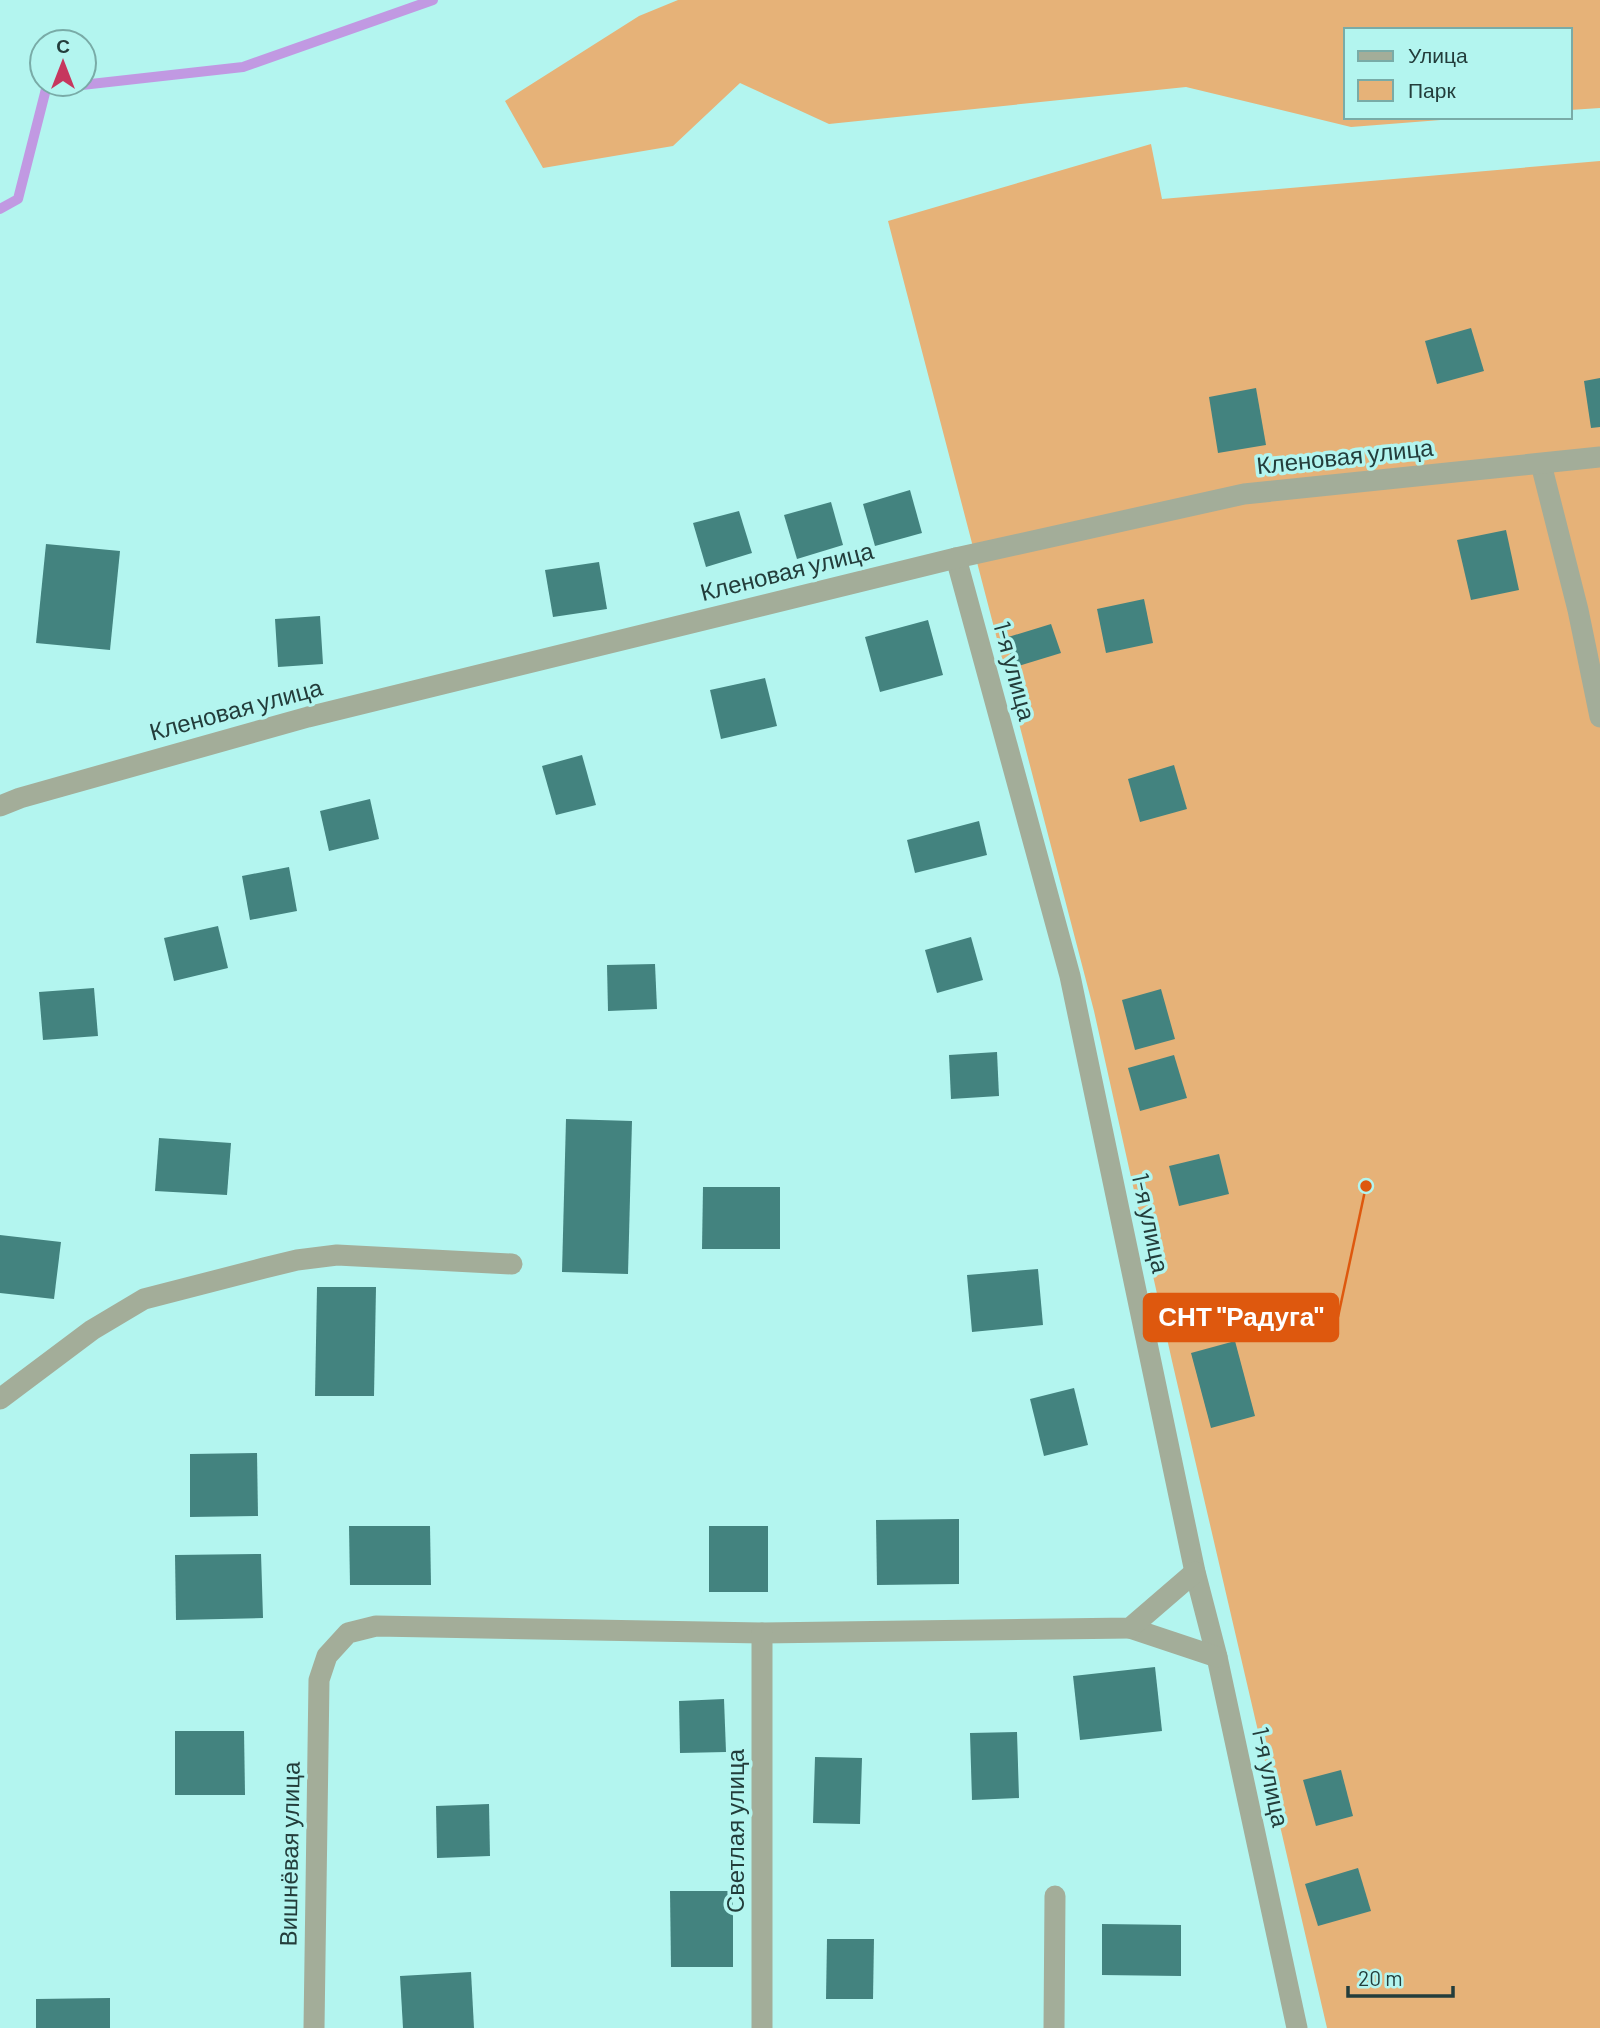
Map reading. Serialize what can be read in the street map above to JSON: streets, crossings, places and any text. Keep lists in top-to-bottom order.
{
  "streets": {
    "street": [
      "Кленовая улица",
      "1-я улица",
      "Светлая улица",
      "Вишнёвая улица"
    ]
  },
  "crossings": [
    ["Кленовая улица", "1-я улица"],
    ["Светлая улица", "Вишнёвая улица"]
  ],
  "places": ["СНТ \"Радуга\""],
  "legend": ["Улица", "Парк"],
  "scale_bar": "20 m",
  "north": "top"
}
